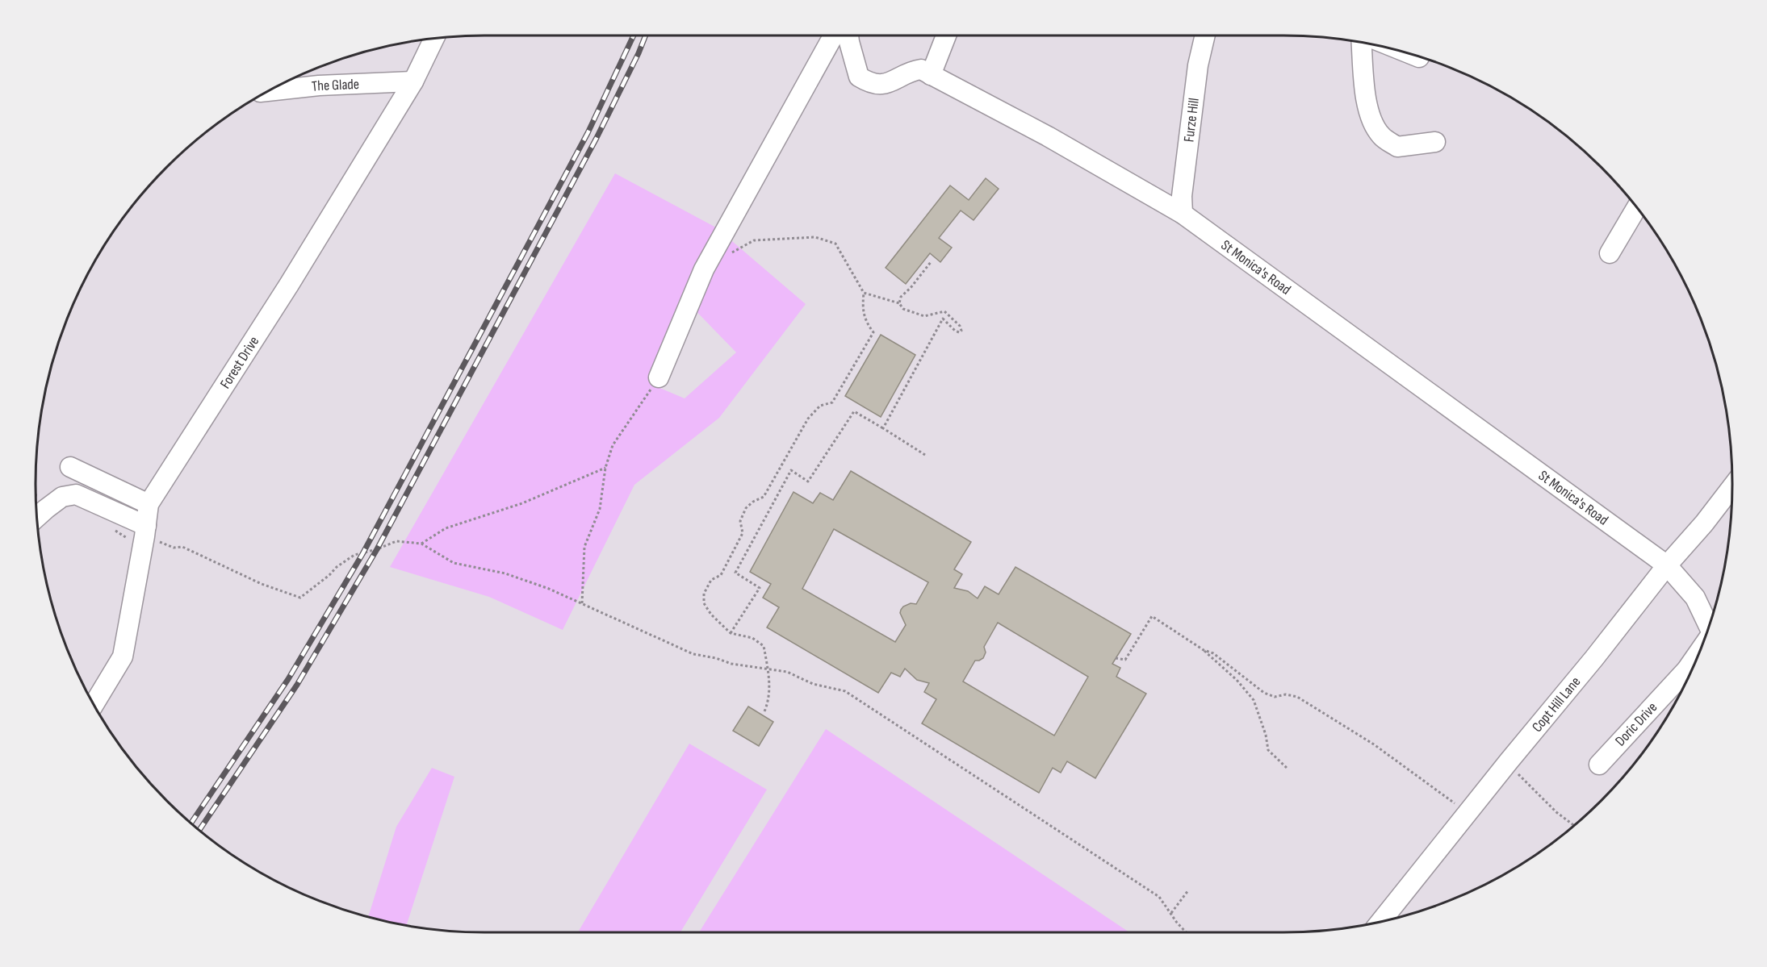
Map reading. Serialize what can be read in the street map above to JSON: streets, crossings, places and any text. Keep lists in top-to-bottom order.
{
  "streets": {
    "street": [
      "The Glade",
      "Furze Hill",
      "St Monica's Road",
      "Forest Drive",
      "Copt Hill Lane",
      "Doric Drive"
    ]
  },
  "crossings": [
    ["The Glade", "Forest Drive"],
    ["Furze Hill", "St Monica's Road"],
    ["St Monica's Road", "Copt Hill Lane"],
    ["St Monica's Road", "Doric Drive"],
    ["Copt Hill Lane", "Doric Drive"]
  ]
}
